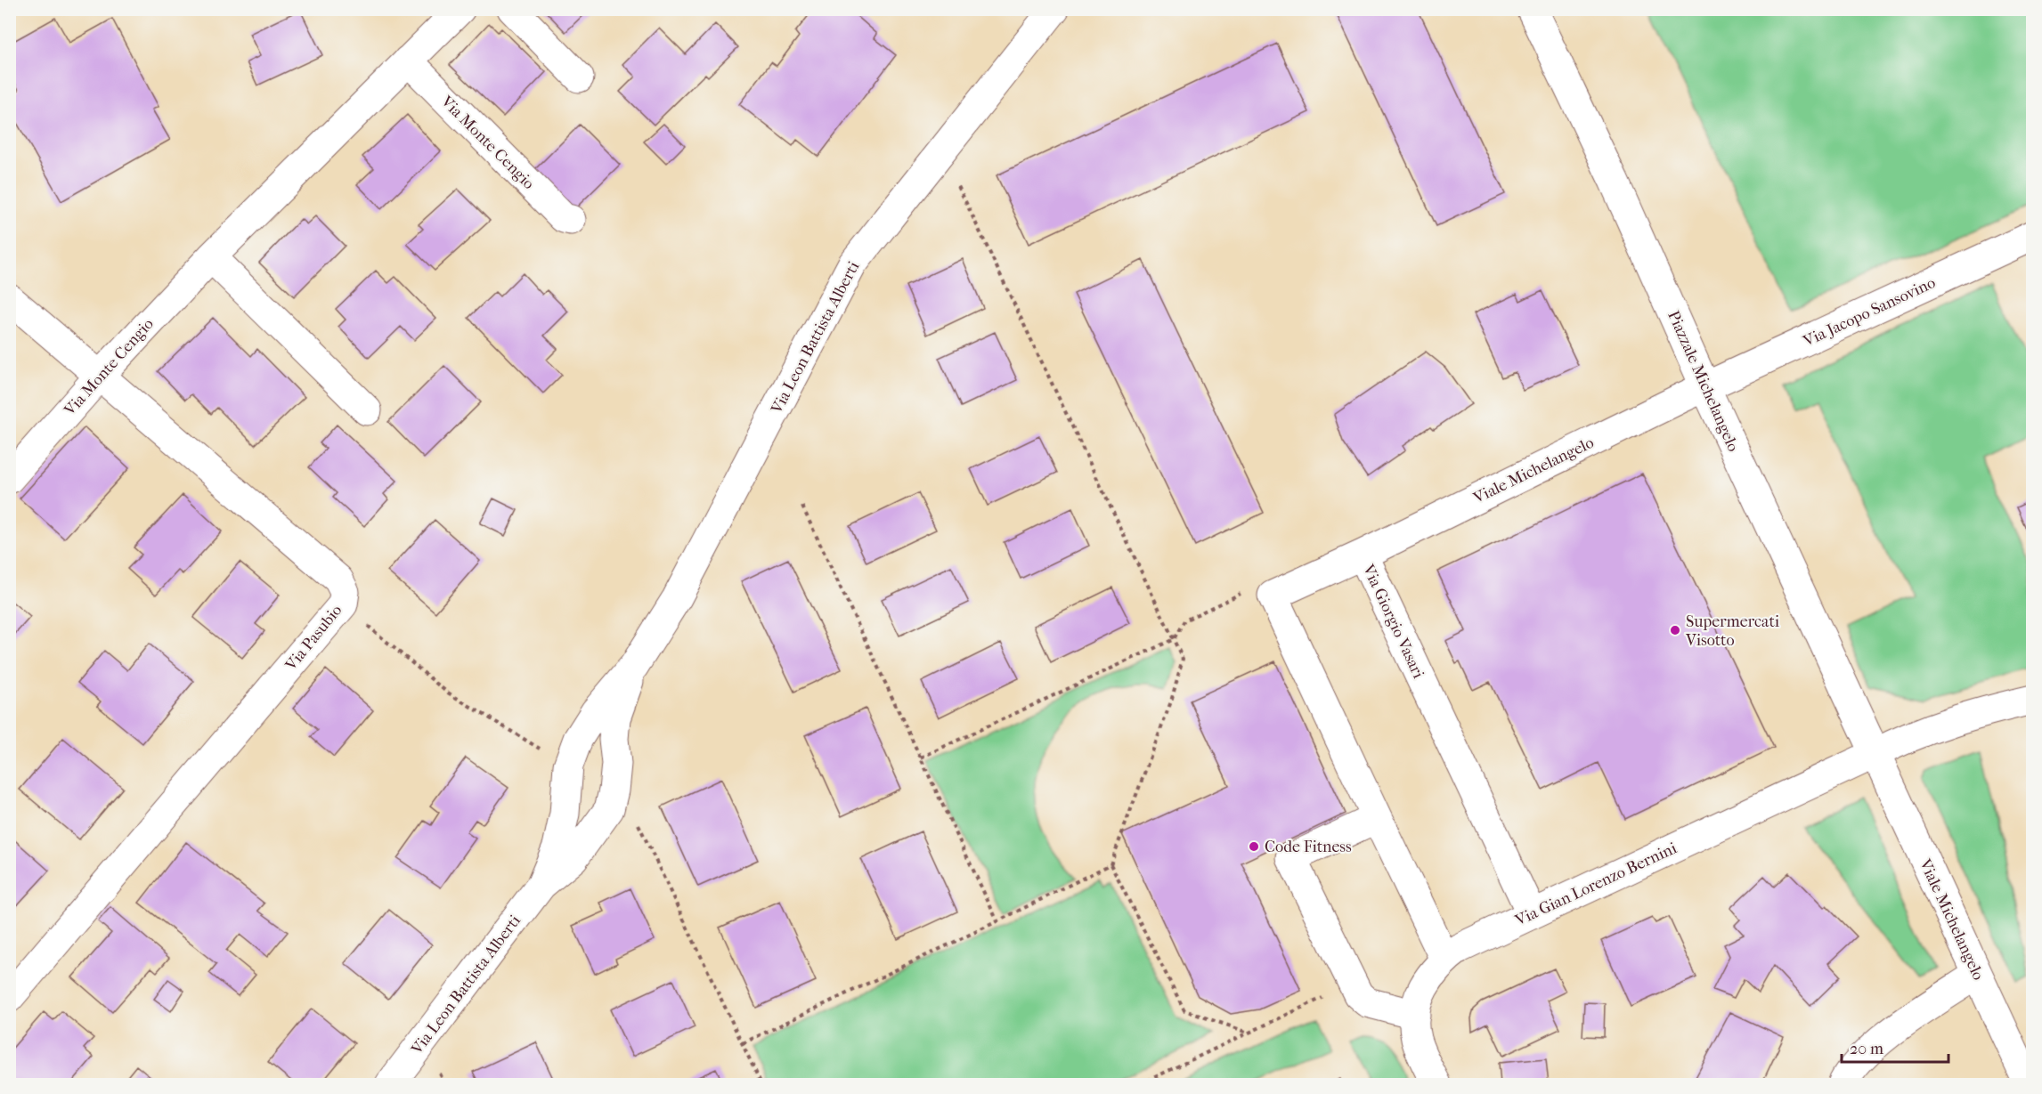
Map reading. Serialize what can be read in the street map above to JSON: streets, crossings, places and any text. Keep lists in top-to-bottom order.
{
  "streets": {
    "street": [
      "Via Monte Cengio",
      "Via Jacopo Sansovino",
      "Via Leon Battista Alberti",
      "Piazzale Michelangelo",
      "Viale Michelangelo",
      "Via Giorgio Vasari",
      "Via Pasubio",
      "Via Gian Lorenzo Bernini"
    ]
  },
  "crossings": [
    ["Via Monte Cengio", "Via Pasubio"],
    ["Via Jacopo Sansovino", "Piazzale Michelangelo"],
    ["Via Jacopo Sansovino", "Viale Michelangelo"],
    ["Piazzale Michelangelo", "Viale Michelangelo"],
    ["Piazzale Michelangelo", "Via Gian Lorenzo Bernini"],
    ["Viale Michelangelo", "Via Giorgio Vasari"],
    ["Viale Michelangelo", "Via Gian Lorenzo Bernini"],
    ["Via Giorgio Vasari", "Via Gian Lorenzo Bernini"]
  ],
  "places": ["Supermercati Visotto", "Code Fitness"],
  "scale_bar": "20 m"
}
